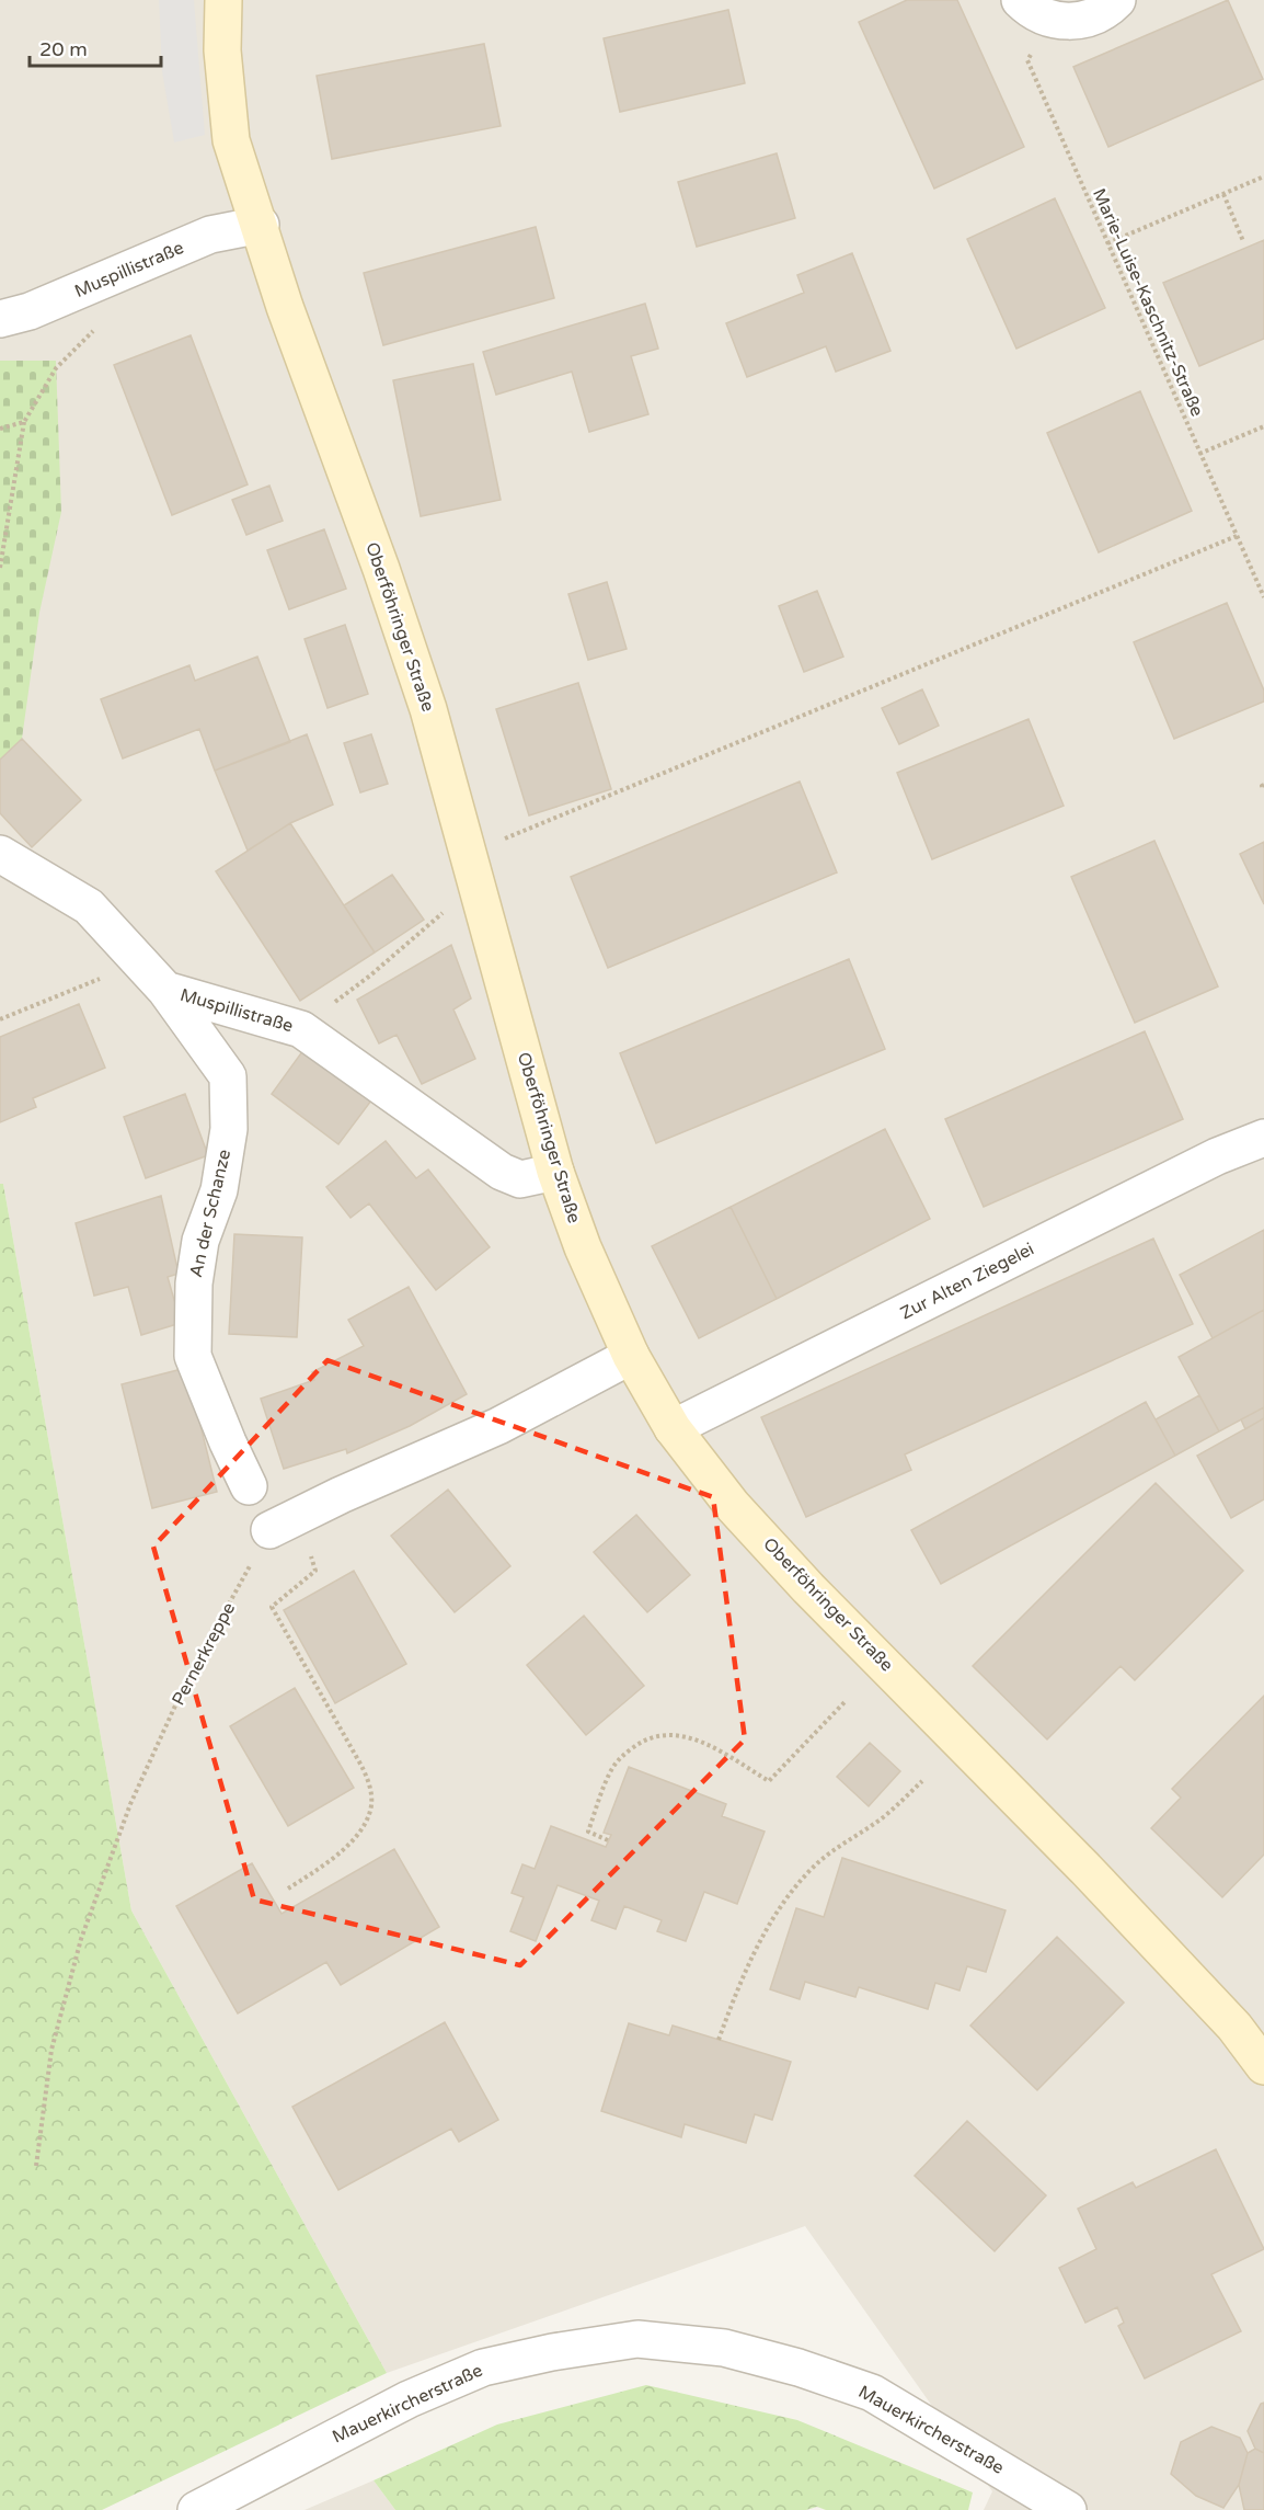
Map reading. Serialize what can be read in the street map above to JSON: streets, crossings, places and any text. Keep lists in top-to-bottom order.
{
  "streets": {
    "main road": ["Oberföhringer Straße"],
    "street": [
      "Muspillistraße",
      "An der Schanze",
      "Zur Alten Ziegelei",
      "Mauerkircherstraße"
    ],
    "path": ["Marie-Luise-Kaschnitz-Straße", "Pernerkreppe"]
  },
  "crossings": [
    ["Muspillistraße", "Oberföhringer Straße"],
    ["Muspillistraße", "An der Schanze"],
    ["Oberföhringer Straße", "Zur Alten Ziegelei"]
  ],
  "scale_bar": "20 m"
}
